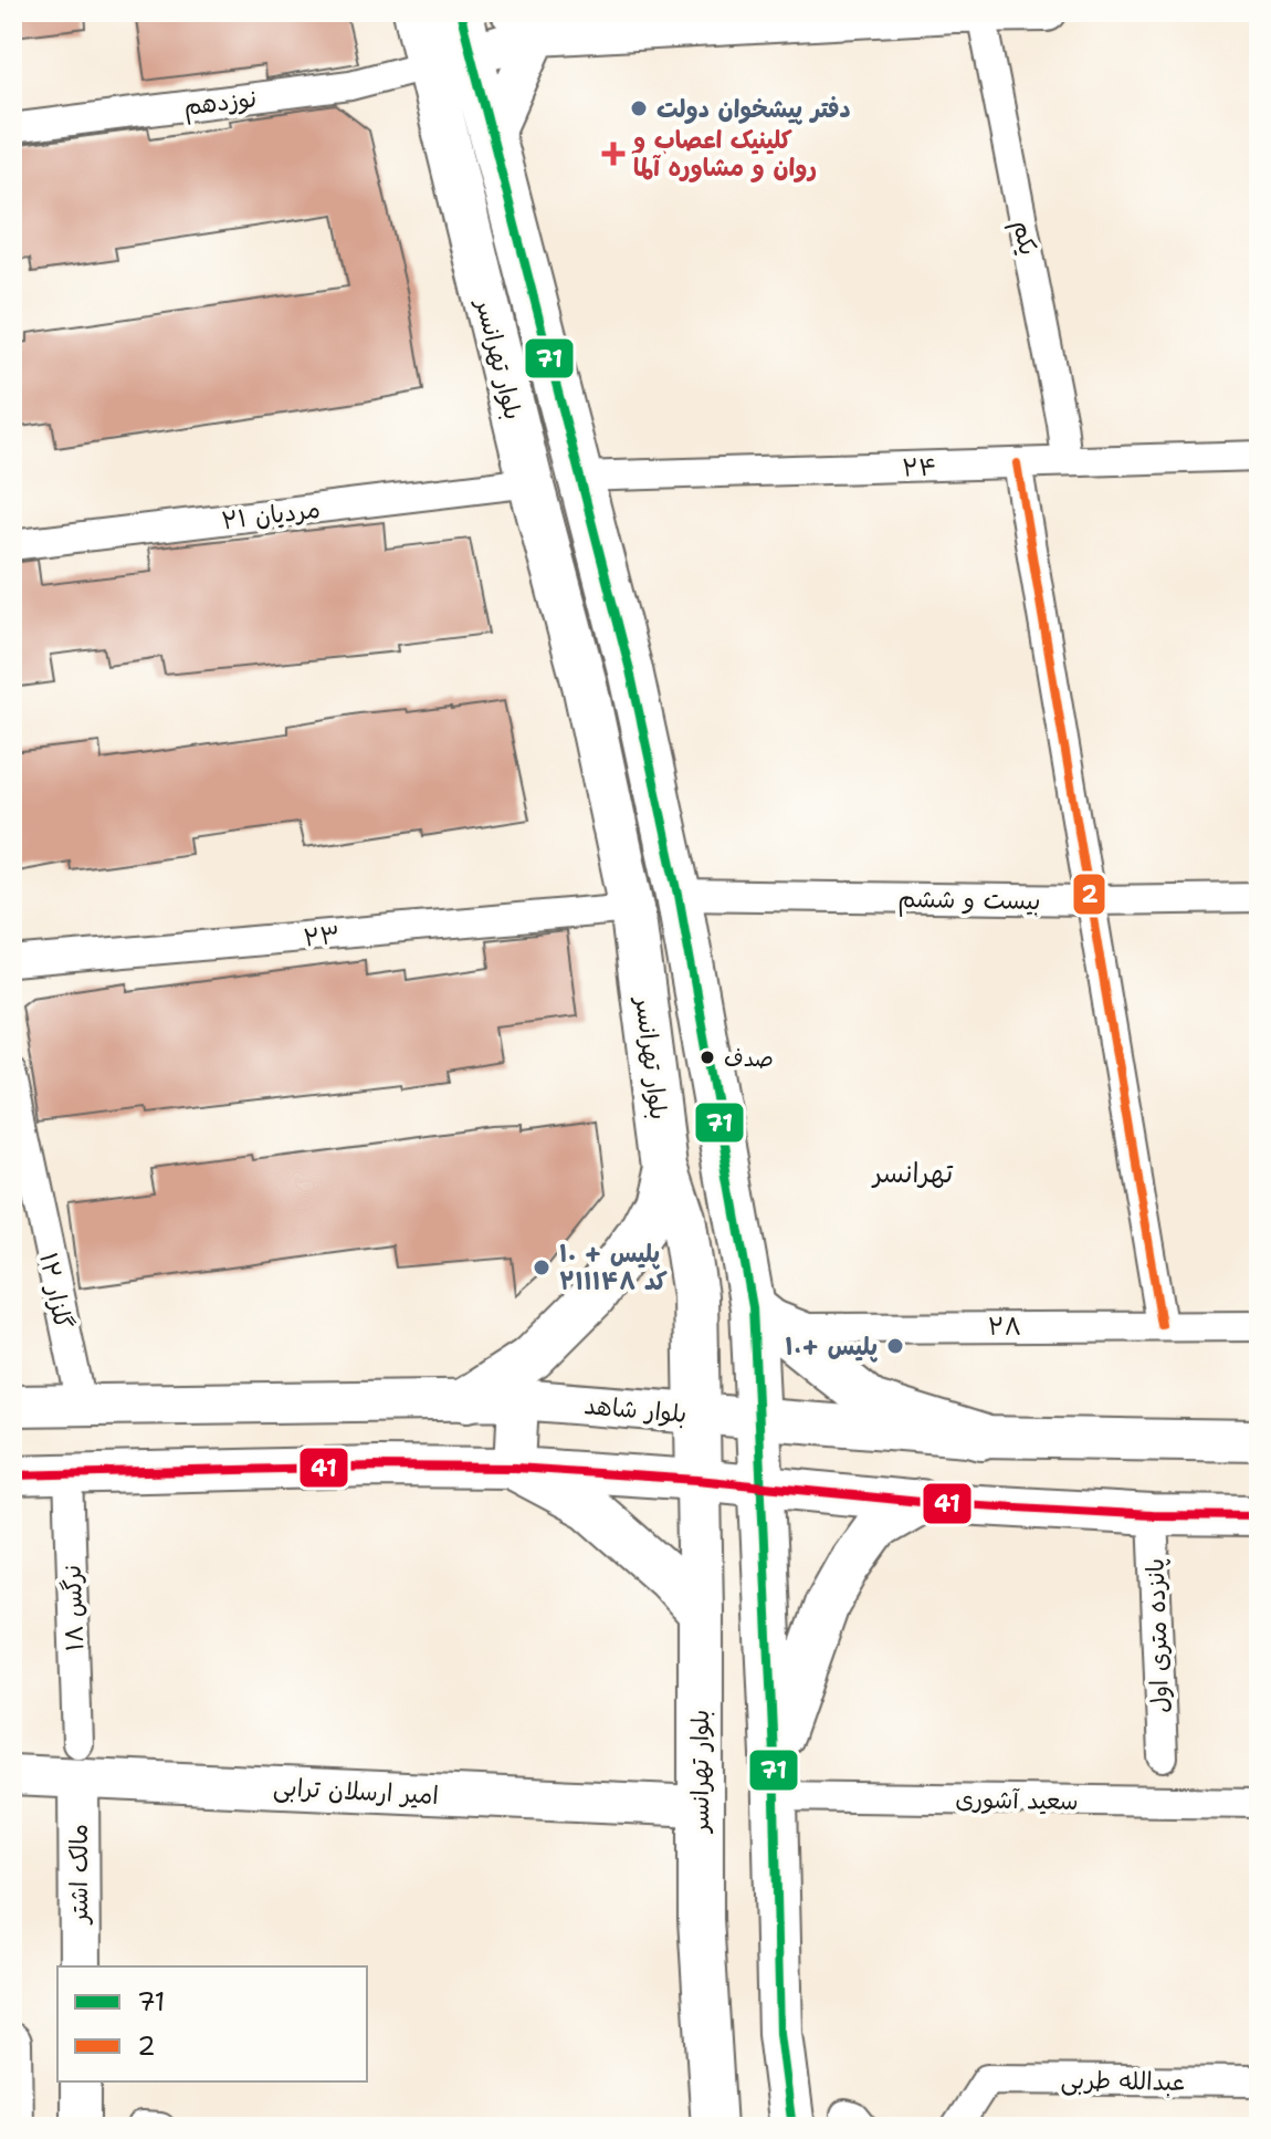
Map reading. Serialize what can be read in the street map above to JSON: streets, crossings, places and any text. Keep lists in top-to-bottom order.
{
  "streets": {
    "main road": [
      "بلوار تهرانسر",
      "بلوار شاهد",
      "امیر ارسلان ترابی",
      "مالک اشتر"
    ],
    "street": [
      "نوزدهم",
      "یکم",
      "۲۴",
      "۲۱ مردیان",
      "بیست و ششم",
      "۲۳",
      "گلزار ۱۲",
      "۲۸",
      "نرگس ۱۸",
      "پانزده متری اول",
      "سعید آشوری",
      "عبدالله طربی"
    ]
  },
  "crossings": [
    ["نوزدهم", "بلوار تهرانسر"],
    ["یکم", "۲۴"],
    ["بلوار تهرانسر", "۲۴"],
    ["بلوار تهرانسر", "۲۱ مردیان"],
    ["بلوار تهرانسر", "بیست و ششم"],
    ["بلوار تهرانسر", "۲۳"],
    ["بلوار تهرانسر", "۲۸"],
    ["بلوار تهرانسر", "بلوار شاهد"],
    ["بلوار تهرانسر", "امیر ارسلان ترابی"],
    ["بلوار تهرانسر", "سعید آشوری"],
    ["گلزار ۱۲", "بلوار شاهد"],
    ["نرگس ۱۸", "امیر ارسلان ترابی"],
    ["نرگس ۱۸", "مالک اشتر"],
    ["امیر ارسلان ترابی", "مالک اشتر"]
  ],
  "districts": ["تهرانسر"],
  "places": {
    "other": [
      "دفتر پیشخوان دولت",
      "صدف",
      "پلیس + ۱۰ کد ۲۱۱۱۴۸",
      "پلیس +۱۰"
    ],
    "health": ["کلینیک اعصاب و روان و مشاوره آلما"]
  },
  "lines": ["transit line 71", "transit line 2", "transit line 41"],
  "legend": ["71", "2"]
}
